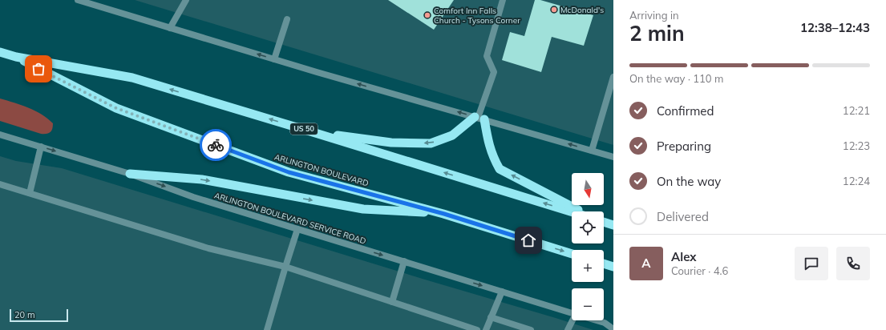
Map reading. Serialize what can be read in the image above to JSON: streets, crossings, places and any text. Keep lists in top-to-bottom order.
{
  "streets": {
    "highway": ["US 50", "ARLINGTON BOULEVARD"],
    "street": ["ARLINGTON BOULEVARD SERVICE ROAD"]
  },
  "places": ["McDonald's", "Comfort Inn Falls Church - Tysons Corner"],
  "scale_bar": "20 m",
  "north": "bottom",
  "page": {
    "heading": ["2 min", "Arriving in", "12:38–12:43"],
    "panel": ["Alex", "Courier · 4.6"],
    "bar": "On the way · 110 m",
    "list": [
      ["Confirmed", "12:21"],
      ["Preparing", "12:23"],
      ["On the way", "12:24"],
      "Delivered"
    ],
    "map_buttons": ["+", "−"],
    "round": "A",
    "scale": "20 m"
  }
}
